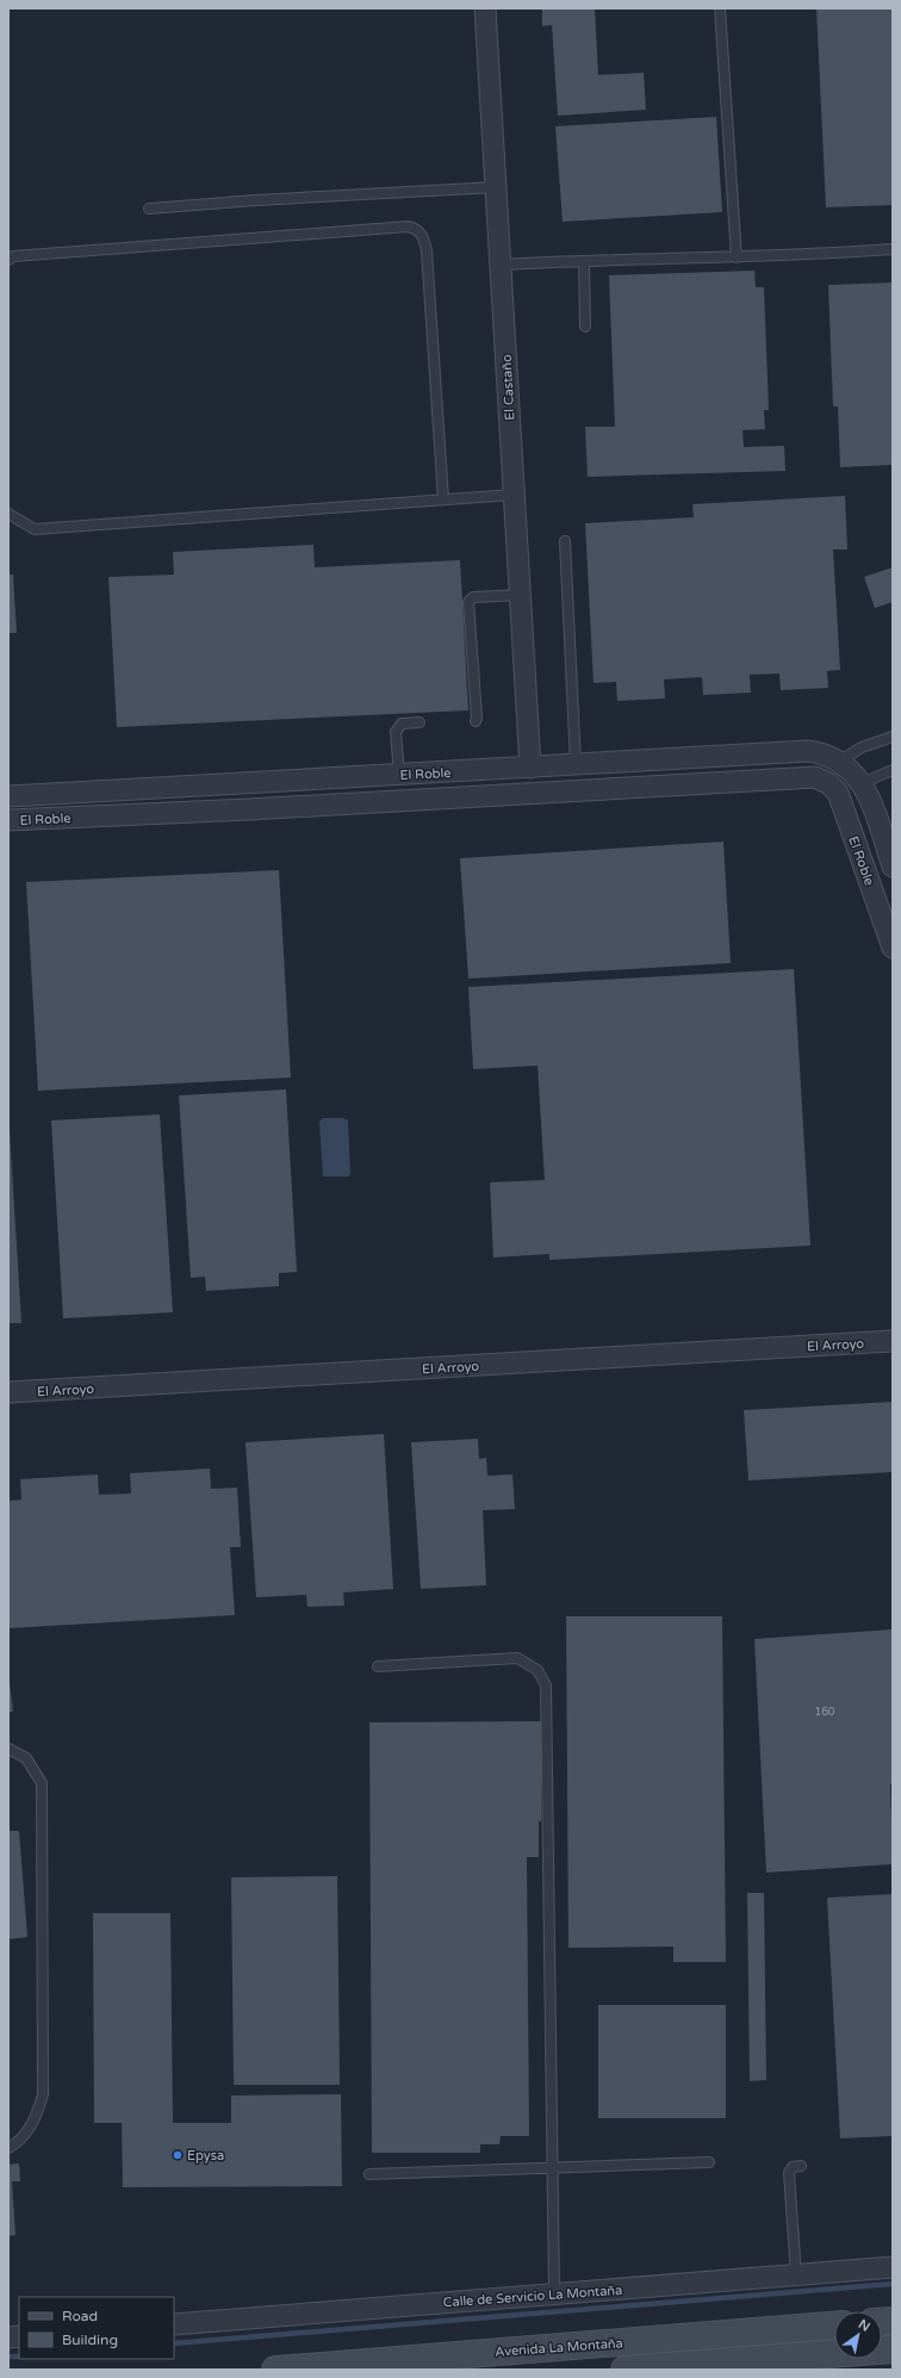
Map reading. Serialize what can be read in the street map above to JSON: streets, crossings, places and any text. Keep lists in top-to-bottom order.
{
  "streets": {
    "main road": ["Avenida La Montaña"],
    "street": [
      "El Castaño",
      "El Roble",
      "El Arroyo",
      "Calle de Servicio La Montaña"
    ]
  },
  "crossings": [
    ["El Castaño", "El Roble"]
  ],
  "places": ["Epysa"],
  "house_numbers": ["160"],
  "legend": ["Road", "Building"],
  "north": "top right"
}
